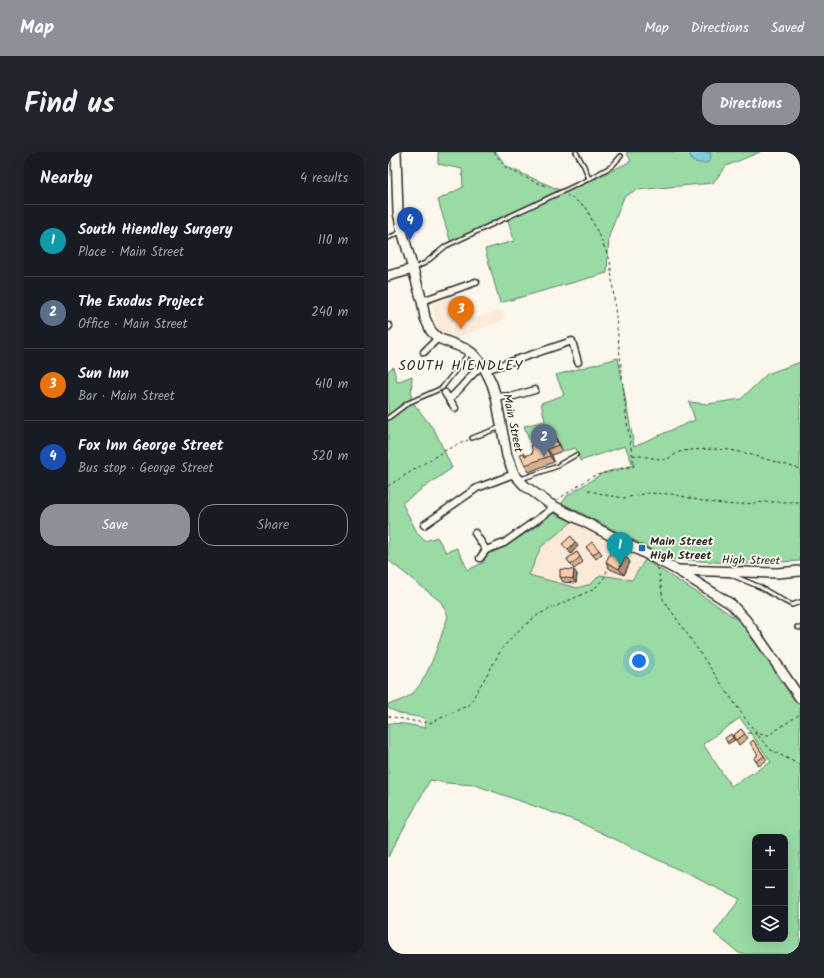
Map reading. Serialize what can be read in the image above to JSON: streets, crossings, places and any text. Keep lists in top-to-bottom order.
{
  "streets": {
    "street": ["Main Street", "High Street"]
  },
  "crossings": [
    ["Main Street", "High Street"]
  ],
  "districts": ["SOUTH HIENDLEY"],
  "places": {
    "transit": ["Main Street High Street"]
  },
  "page": {
    "header": "Map",
    "nav": ["Map", "Directions", "Saved"],
    "title": "Find us",
    "buttons": [
      "Directions",
      ["Save", "Share"]
    ],
    "heading": ["Nearby", "4 results"],
    "list": [
      {
        "mark": "1",
        "name": "South Hiendley Surgery",
        "note": "Place · Main Street",
        "value": "110 m"
      },
      {
        "mark": "2",
        "name": "The Exodus Project",
        "note": "Office · Main Street",
        "value": "240 m"
      },
      {
        "mark": "3",
        "name": "Sun Inn",
        "note": "Bar · Main Street",
        "value": "410 m"
      },
      {
        "mark": "4",
        "name": "Fox Inn George Street",
        "note": "Bus stop · George Street",
        "value": "520 m"
      }
    ],
    "pins": [
      "4",
      "3",
      "2",
      "1"
    ],
    "map_buttons": ["+", "−"]
  }
}
